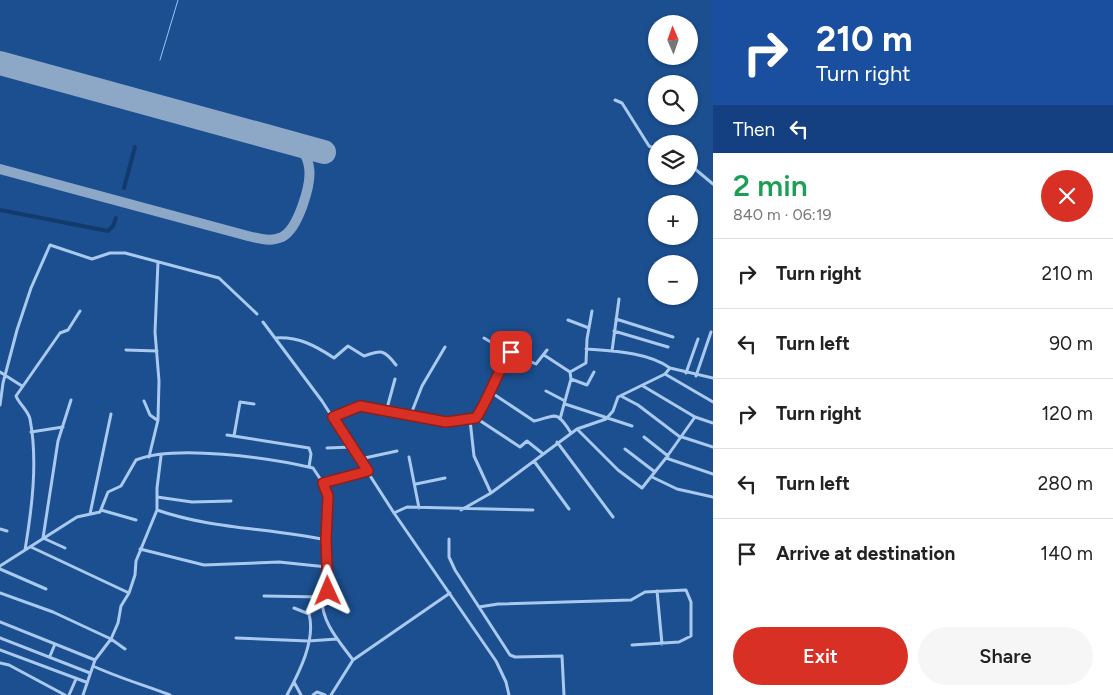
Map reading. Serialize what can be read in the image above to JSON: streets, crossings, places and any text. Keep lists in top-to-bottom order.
{
  "north": "top",
  "page": {
    "turn": ["210 m", "Turn right"],
    "map_buttons": ["+", "−"],
    "then": "Then",
    "heading": ["2 min", "840 m · 06:19"],
    "list": [
      {
        "name": "Turn right",
        "value": "210 m"
      },
      {
        "name": "Turn left",
        "value": "90 m"
      },
      {
        "name": "Turn right",
        "value": "120 m"
      },
      {
        "name": "Turn left",
        "value": "280 m"
      },
      {
        "name": "Arrive at destination",
        "value": "140 m"
      }
    ],
    "buttons": ["Exit", "Share"]
  }
}
